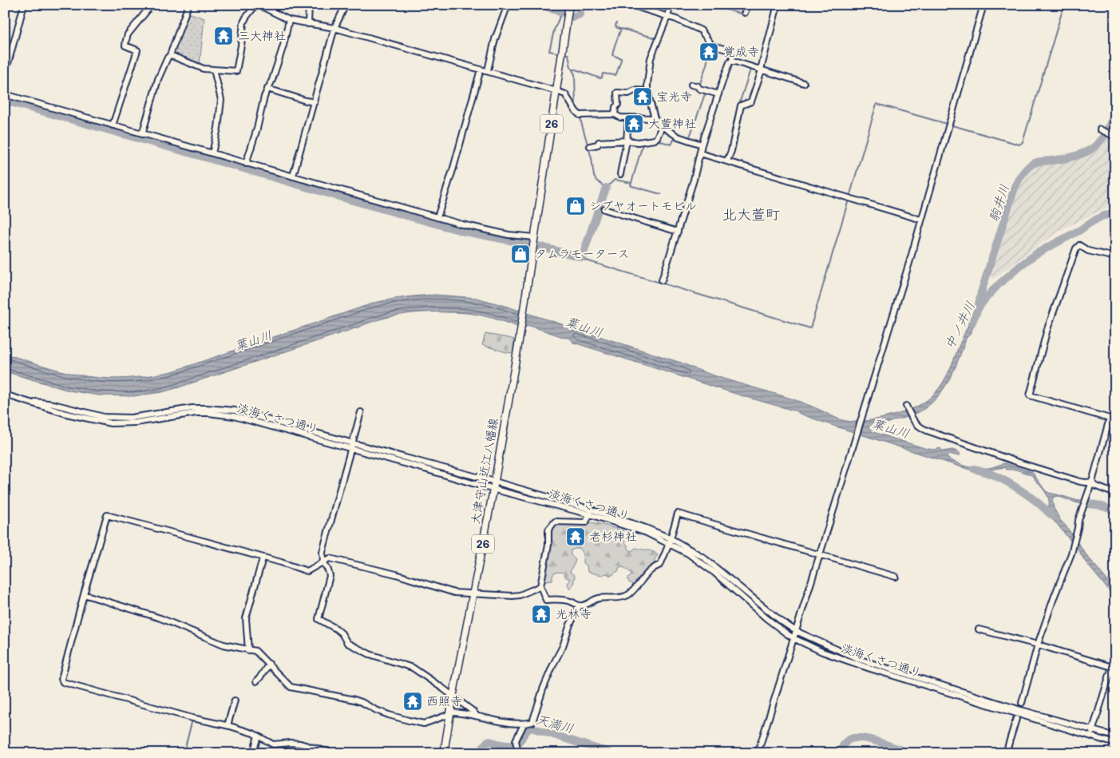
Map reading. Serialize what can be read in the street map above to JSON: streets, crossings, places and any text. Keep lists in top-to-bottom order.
{
  "streets": {
    "main road": ["26", "大津守山近江八幡線"],
    "street": ["淡海くさつ通り"]
  },
  "crossings": [
    ["26", "大津守山近江八幡線"],
    ["淡海くさつ通り", "大津守山近江八幡線"]
  ],
  "districts": ["北大萱町"],
  "water": [
    "駒井川",
    "中ノ井川",
    "葉山川",
    "天満川"
  ],
  "places": {
    "temple": [
      "三大神社",
      "覚成寺",
      "宝光寺",
      "大萱神社",
      "老杉神社",
      "光林寺",
      "西照寺"
    ],
    "shop": ["シブヤオートモビル", "タムラモータース"]
  }
}
